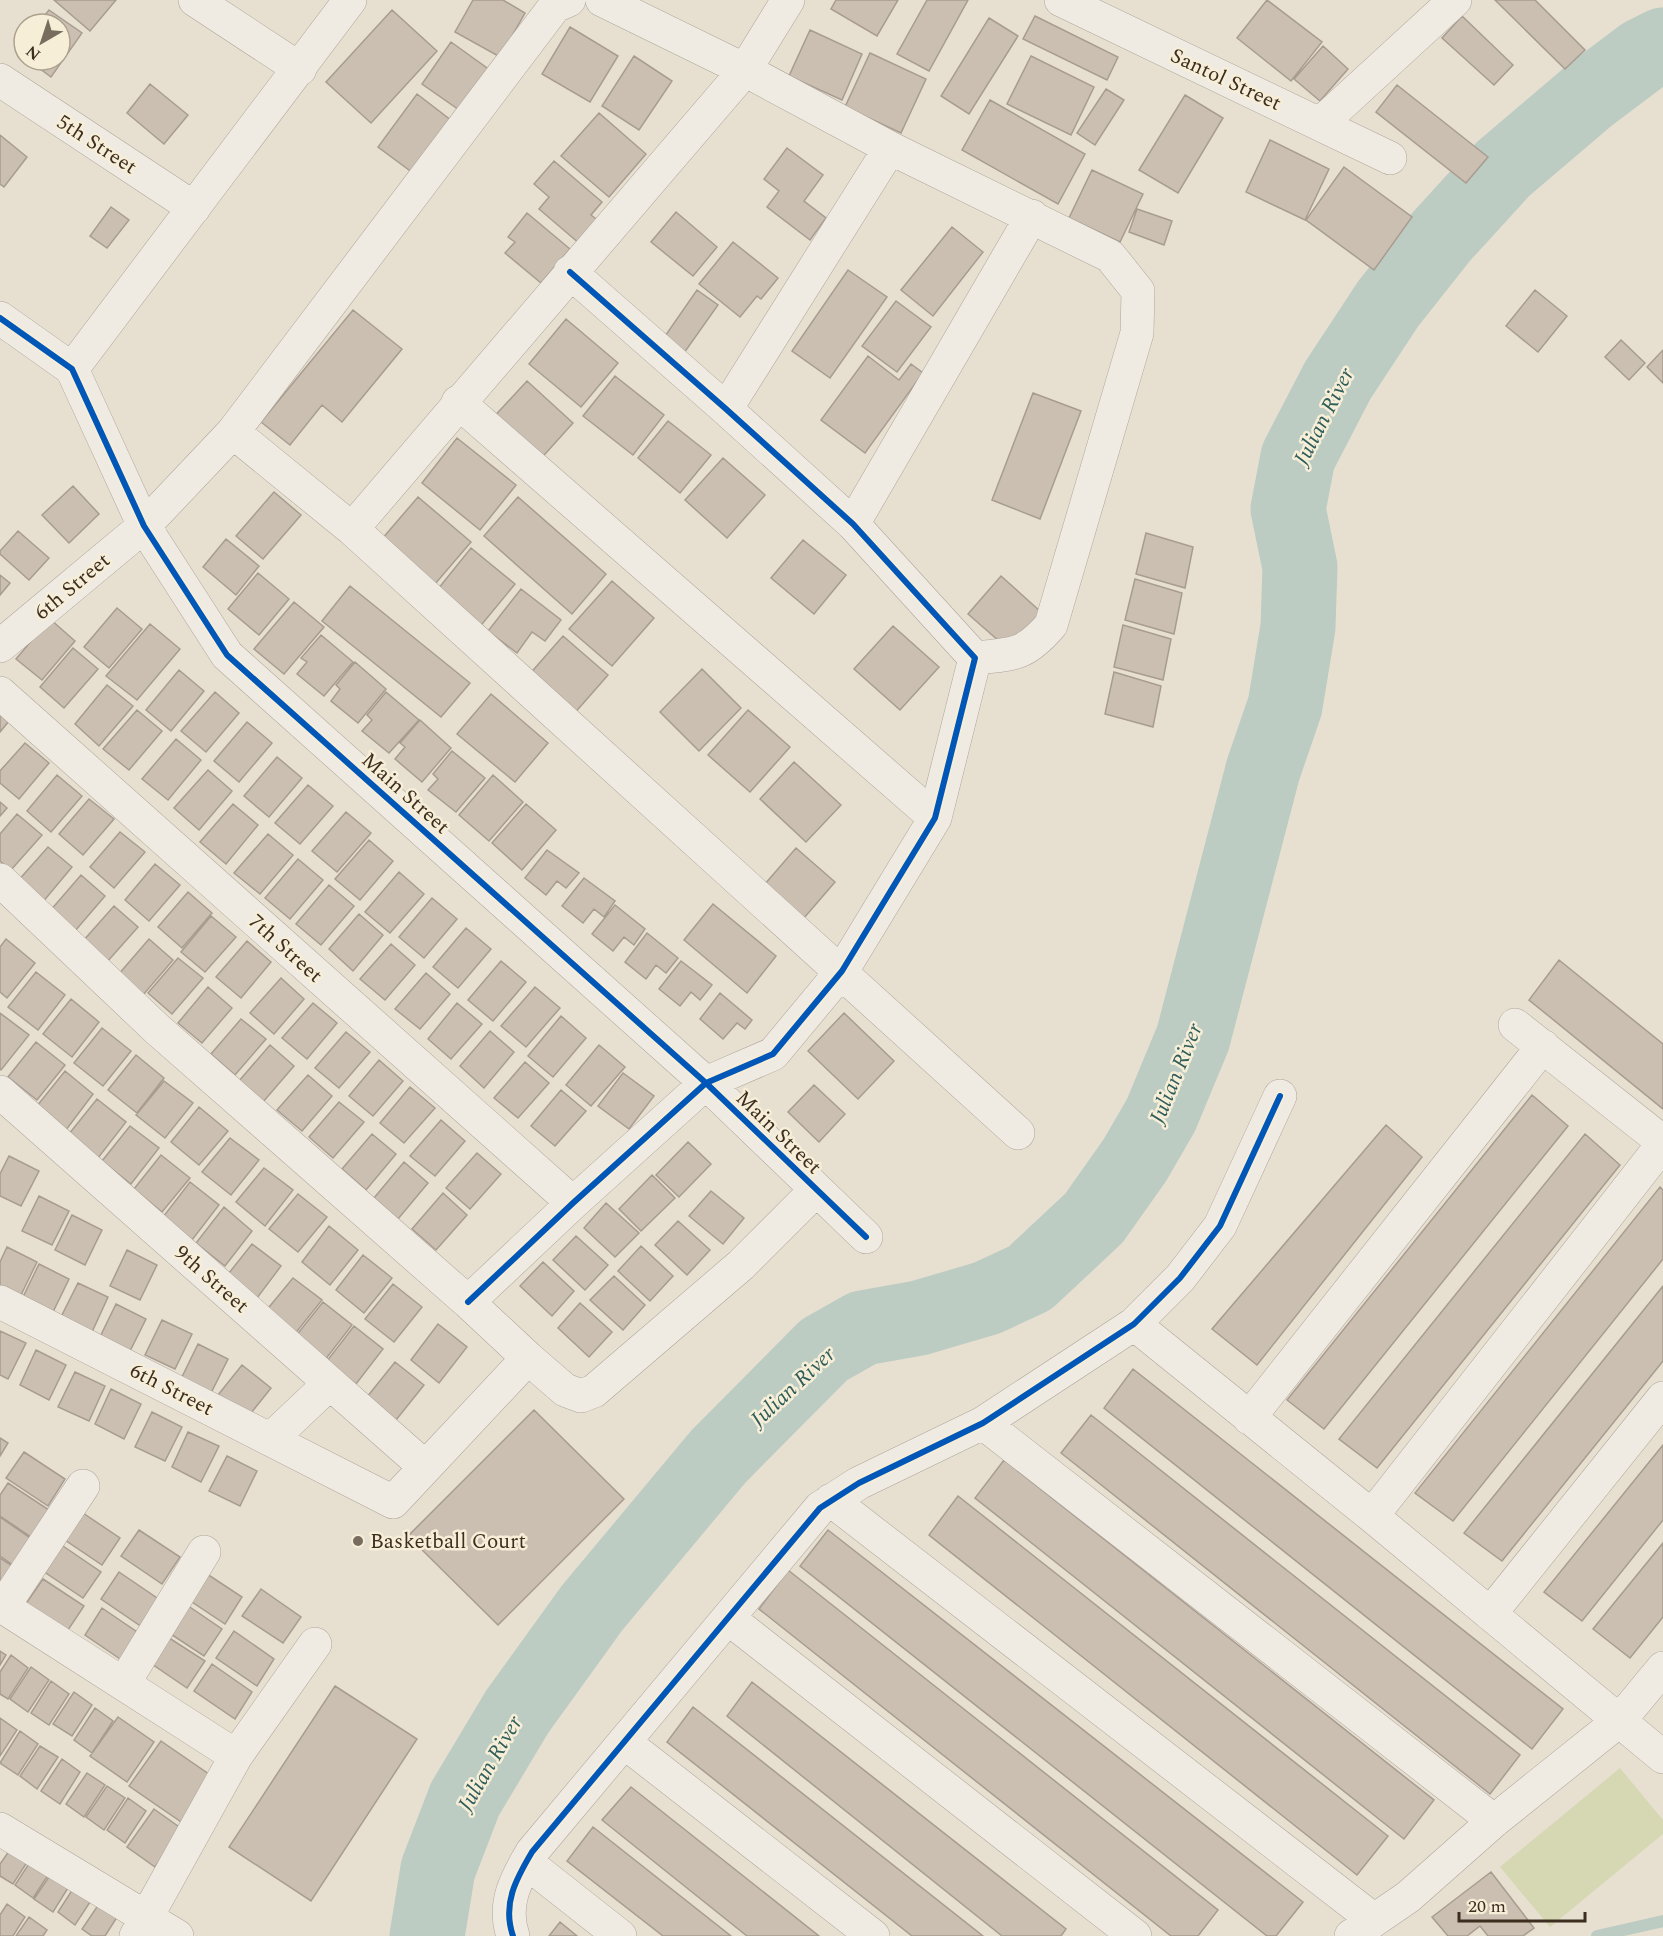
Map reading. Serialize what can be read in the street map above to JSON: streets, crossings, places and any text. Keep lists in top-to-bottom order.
{
  "streets": {
    "street": [
      "Santol Street",
      "5th Street",
      "6th Street",
      "Main Street",
      "7th Street",
      "9th Street"
    ]
  },
  "crossings": [
    ["6th Street", "Main Street"],
    ["6th Street", "9th Street"]
  ],
  "water": ["Julian River"],
  "places": ["Basketball Court"],
  "scale_bar": "20 m",
  "north": "bottom left"
}
